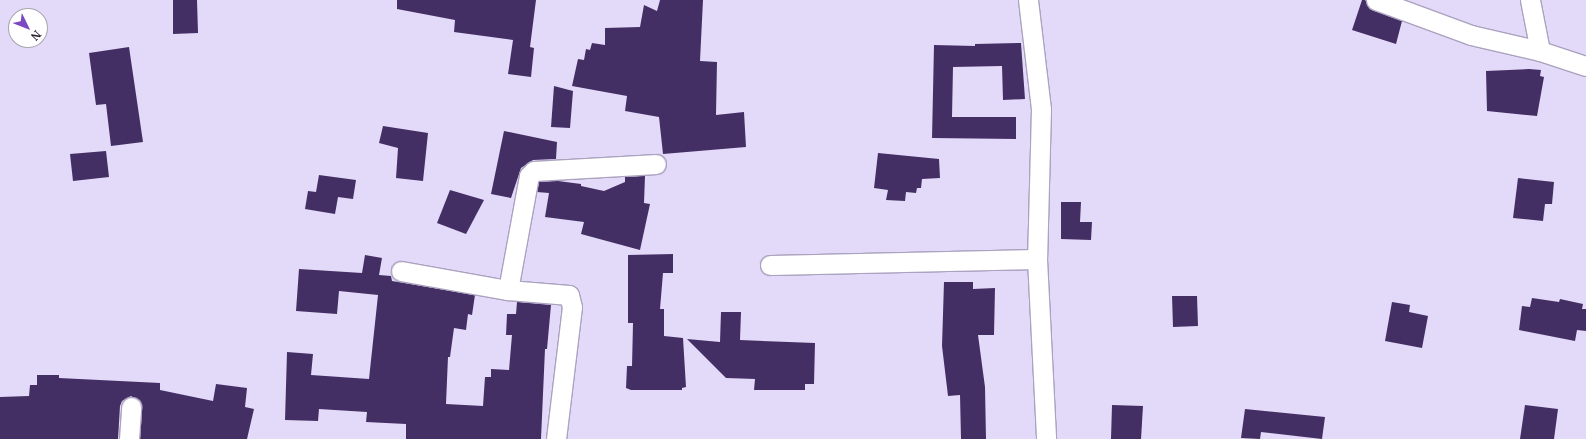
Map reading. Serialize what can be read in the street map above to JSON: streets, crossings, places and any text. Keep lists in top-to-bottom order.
{
  "north": "bottom right"
}
